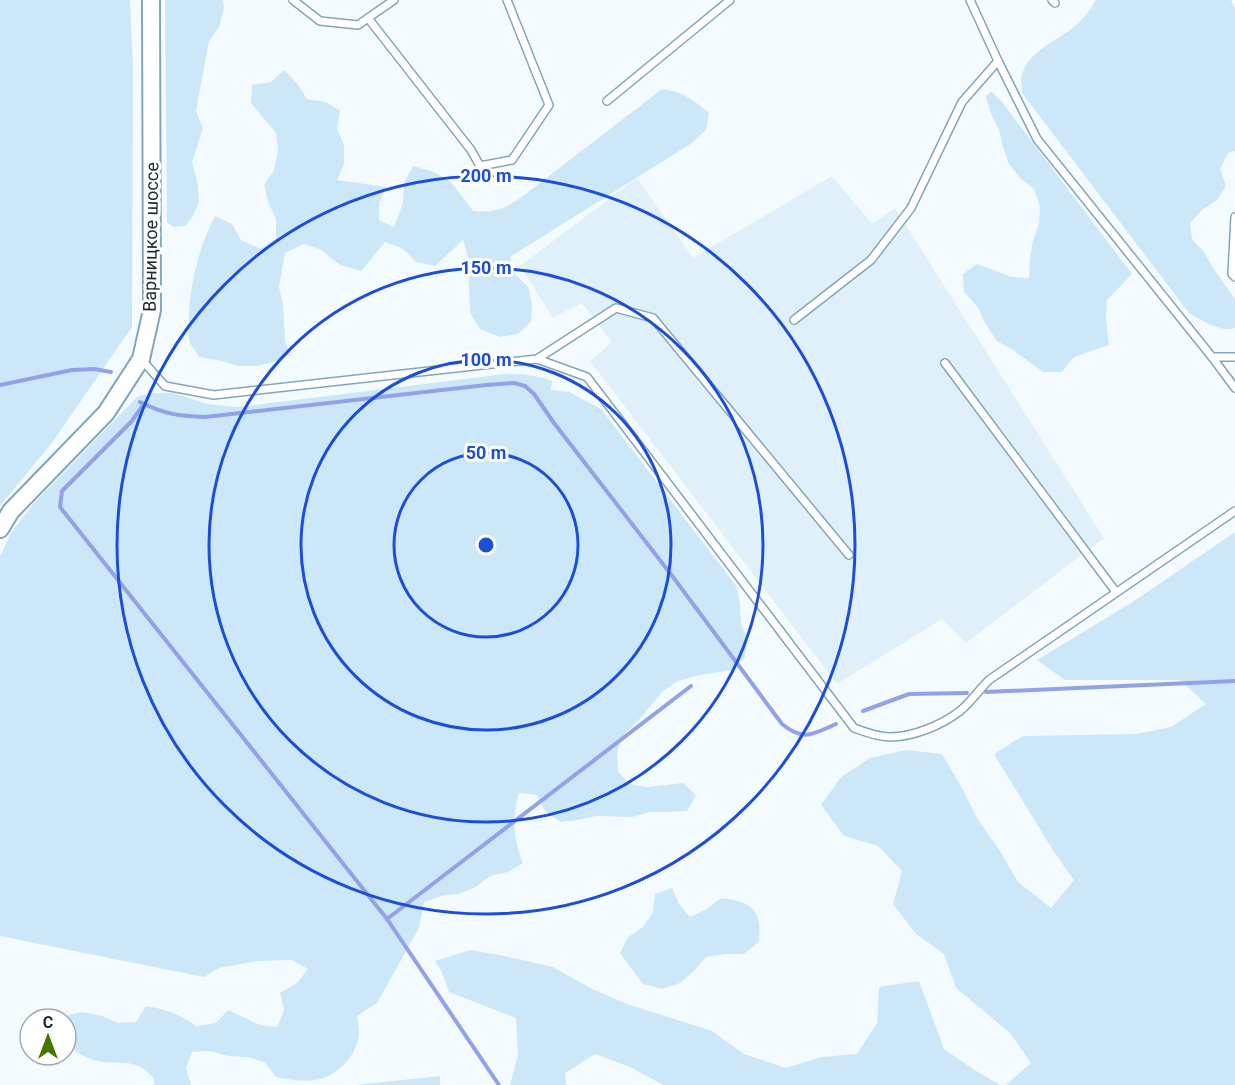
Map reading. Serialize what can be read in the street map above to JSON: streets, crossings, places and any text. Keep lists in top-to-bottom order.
{
  "streets": {
    "street": ["Варницкое шоссе"]
  },
  "north": "top",
  "rings": [
    "200 m",
    "150 m",
    "100 m",
    "50 m"
  ]
}
